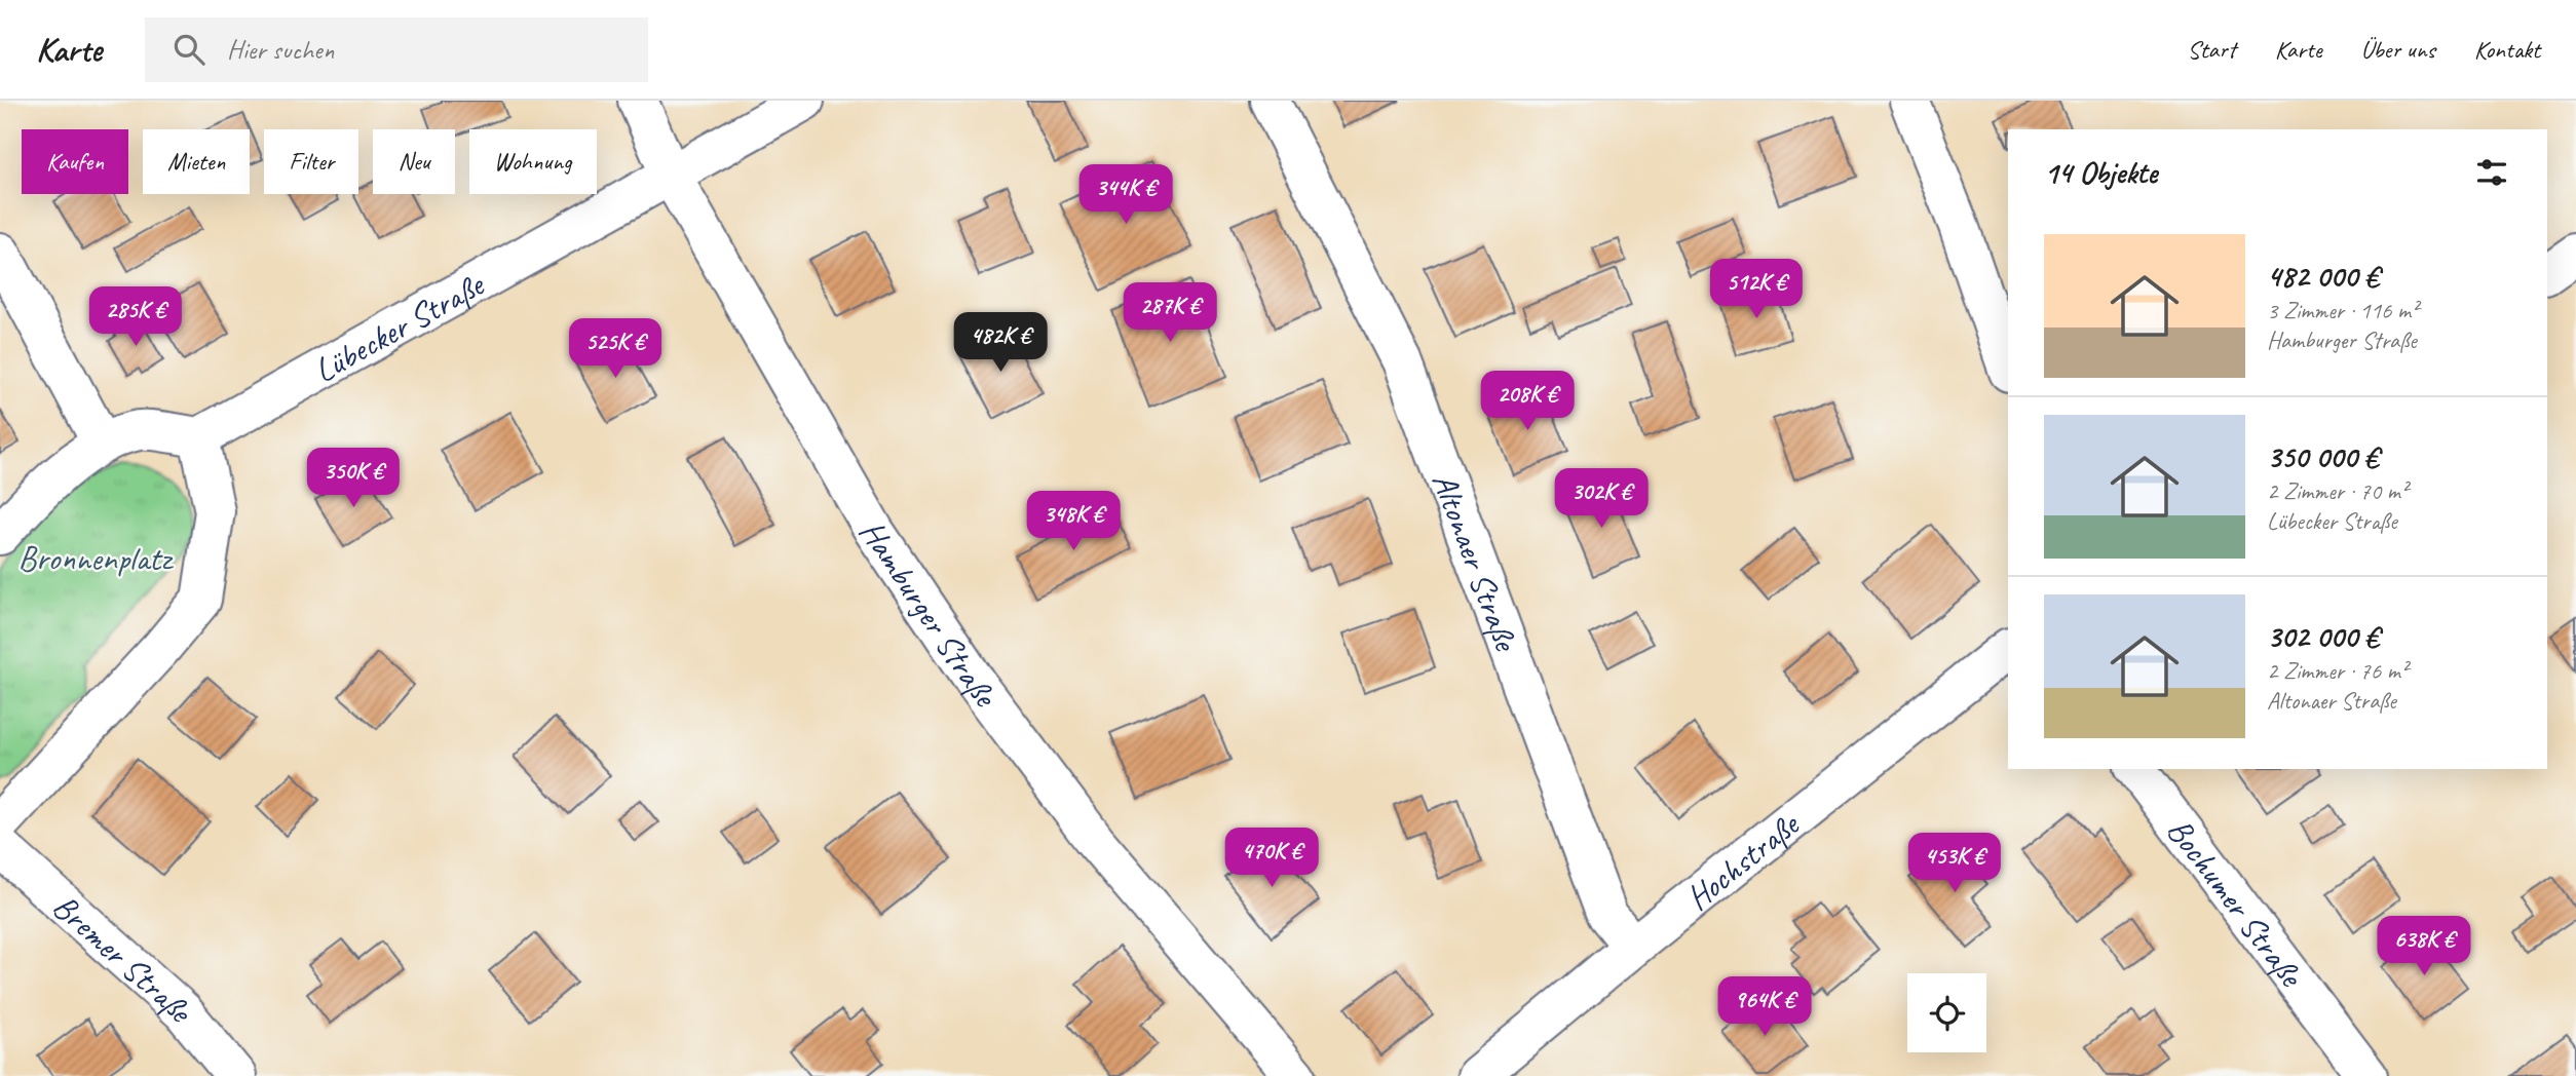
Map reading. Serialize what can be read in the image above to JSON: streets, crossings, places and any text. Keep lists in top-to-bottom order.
{
  "streets": {
    "street": [
      "Lübecker Straße",
      "Altonaer Straße",
      "Hamburger Straße",
      "Hochstraße",
      "Bochumer Straße",
      "Bremer Straße"
    ]
  },
  "crossings": [
    ["Lübecker Straße", "Hamburger Straße"],
    ["Altonaer Straße", "Hochstraße"]
  ],
  "parks": ["Bronnenplatz"],
  "page": {
    "header": "Karte",
    "search": "Hier suchen",
    "nav": [
      "Start",
      "Karte",
      "Über uns",
      "Kontakt"
    ],
    "chip": [
      "Kaufen",
      "Mieten",
      "Filter",
      "Neu",
      "Wohnung"
    ],
    "heading": "14 Objekte",
    "price": [
      "344K €",
      "512K €",
      "287K €",
      "285K €",
      "482K €",
      "525K €",
      "208K €",
      "350K €",
      "302K €",
      "348K €",
      "470K €",
      "453K €",
      "638K €",
      "964K €"
    ],
    "list": [
      {
        "name": "482 000 €",
        "note": "3 Zimmer · 116 m² · Hamburger Straße"
      },
      {
        "name": "350 000 €",
        "note": "2 Zimmer · 70 m² · Lübecker Straße"
      },
      {
        "name": "302 000 €",
        "note": "2 Zimmer · 76 m² · Altonaer Straße"
      }
    ]
  }
}
